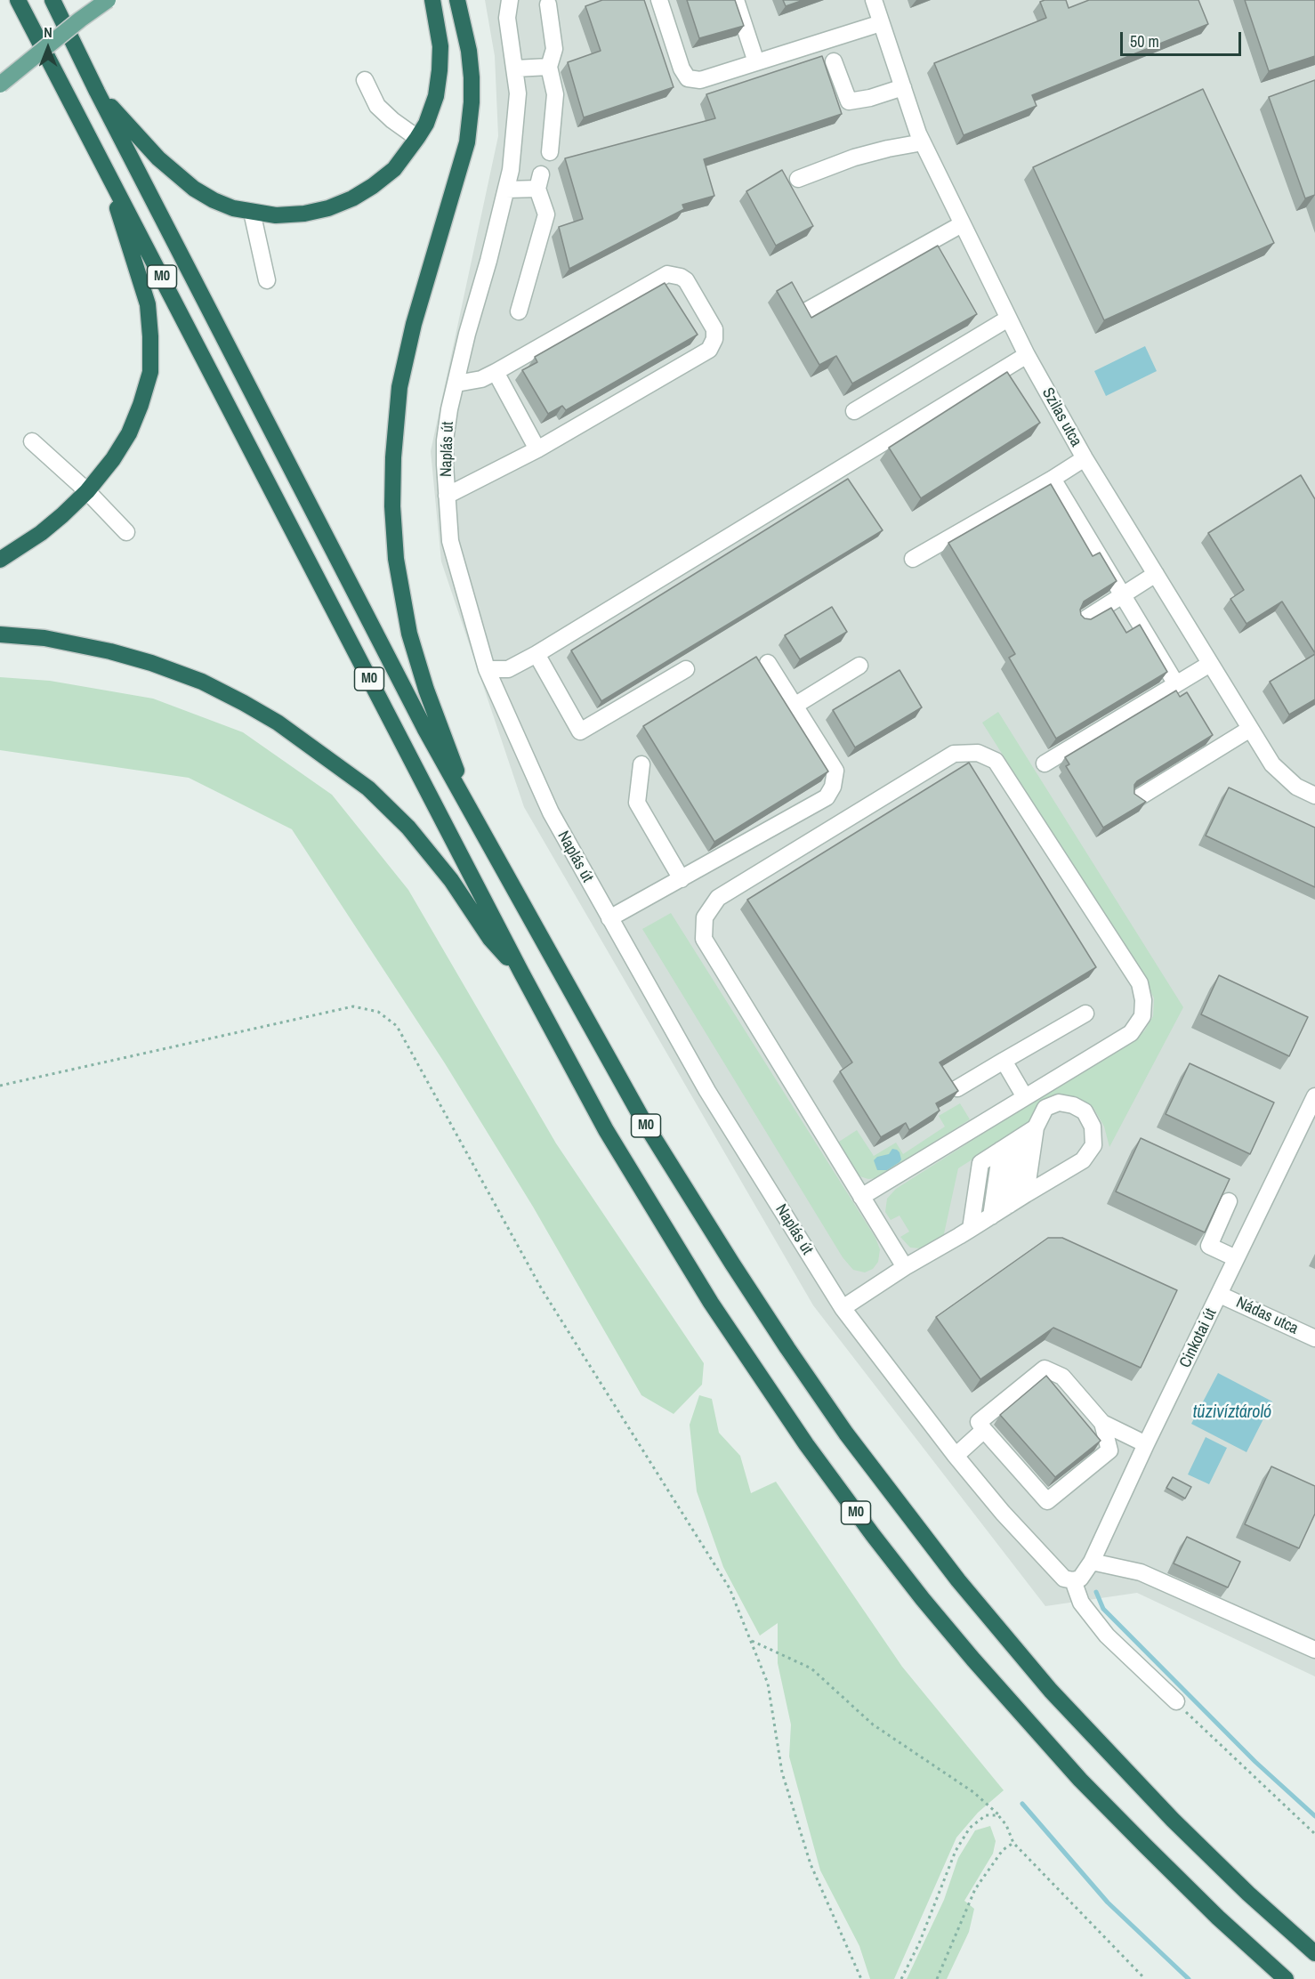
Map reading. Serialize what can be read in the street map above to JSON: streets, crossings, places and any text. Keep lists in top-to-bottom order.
{
  "streets": {
    "highway": ["M0"],
    "street": [
      "Szilas utca",
      "Naplás út",
      "Nádas utca",
      "Cinkotai út"
    ]
  },
  "crossings": [
    ["Naplás út", "Cinkotai út"],
    ["Nádas utca", "Cinkotai út"]
  ],
  "water": ["tüzivíztároló"],
  "scale_bar": "50 m",
  "north": "top"
}
